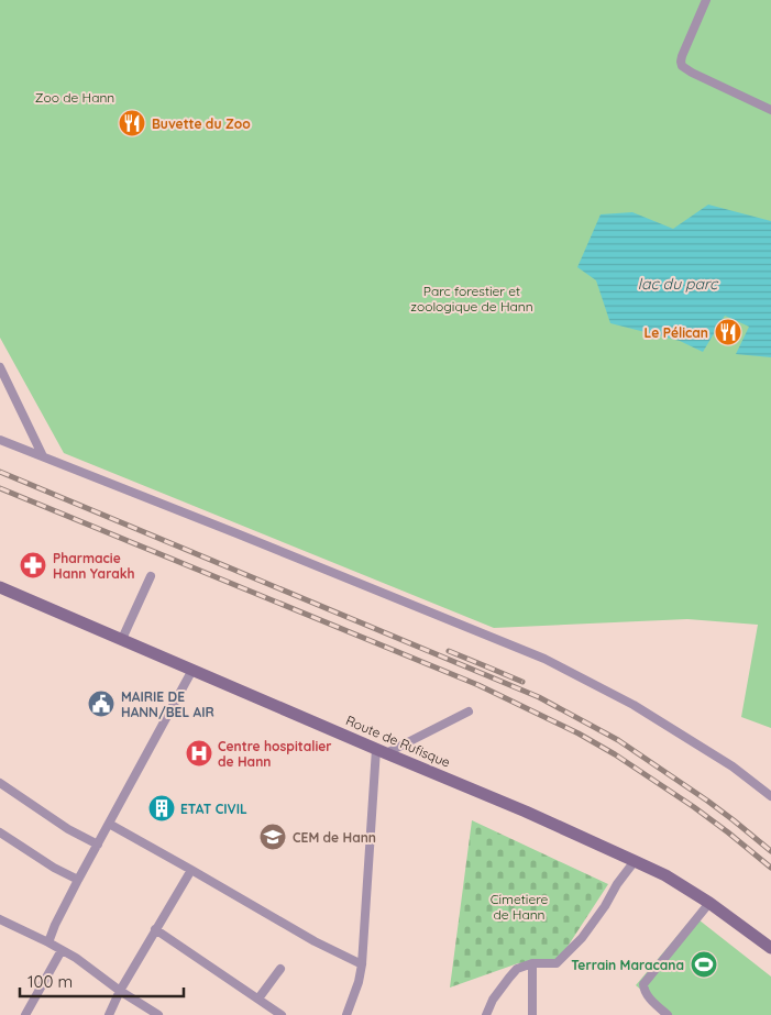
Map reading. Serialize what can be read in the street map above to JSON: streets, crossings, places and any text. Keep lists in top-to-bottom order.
{
  "streets": {
    "main road": ["Route de Rufisque"]
  },
  "water": ["lac du parc"],
  "parks": ["Zoo de Hann", "Parc forestier et zoologique de Hann", "Cimetiere de Hann"],
  "places": {
    "restaurant": ["Buvette du Zoo", "Le Pélican"],
    "pharmacy": ["Pharmacie Hann Yarakh"],
    "public building": ["MAIRIE DE HANN/BEL AIR"],
    "hospital": ["Centre hospitalier de Hann"],
    "building": ["ETAT CIVIL"],
    "school or university": ["CEM de Hann"],
    "sports": ["Terrain Maracana"]
  },
  "scale_bar": "100 m"
}
